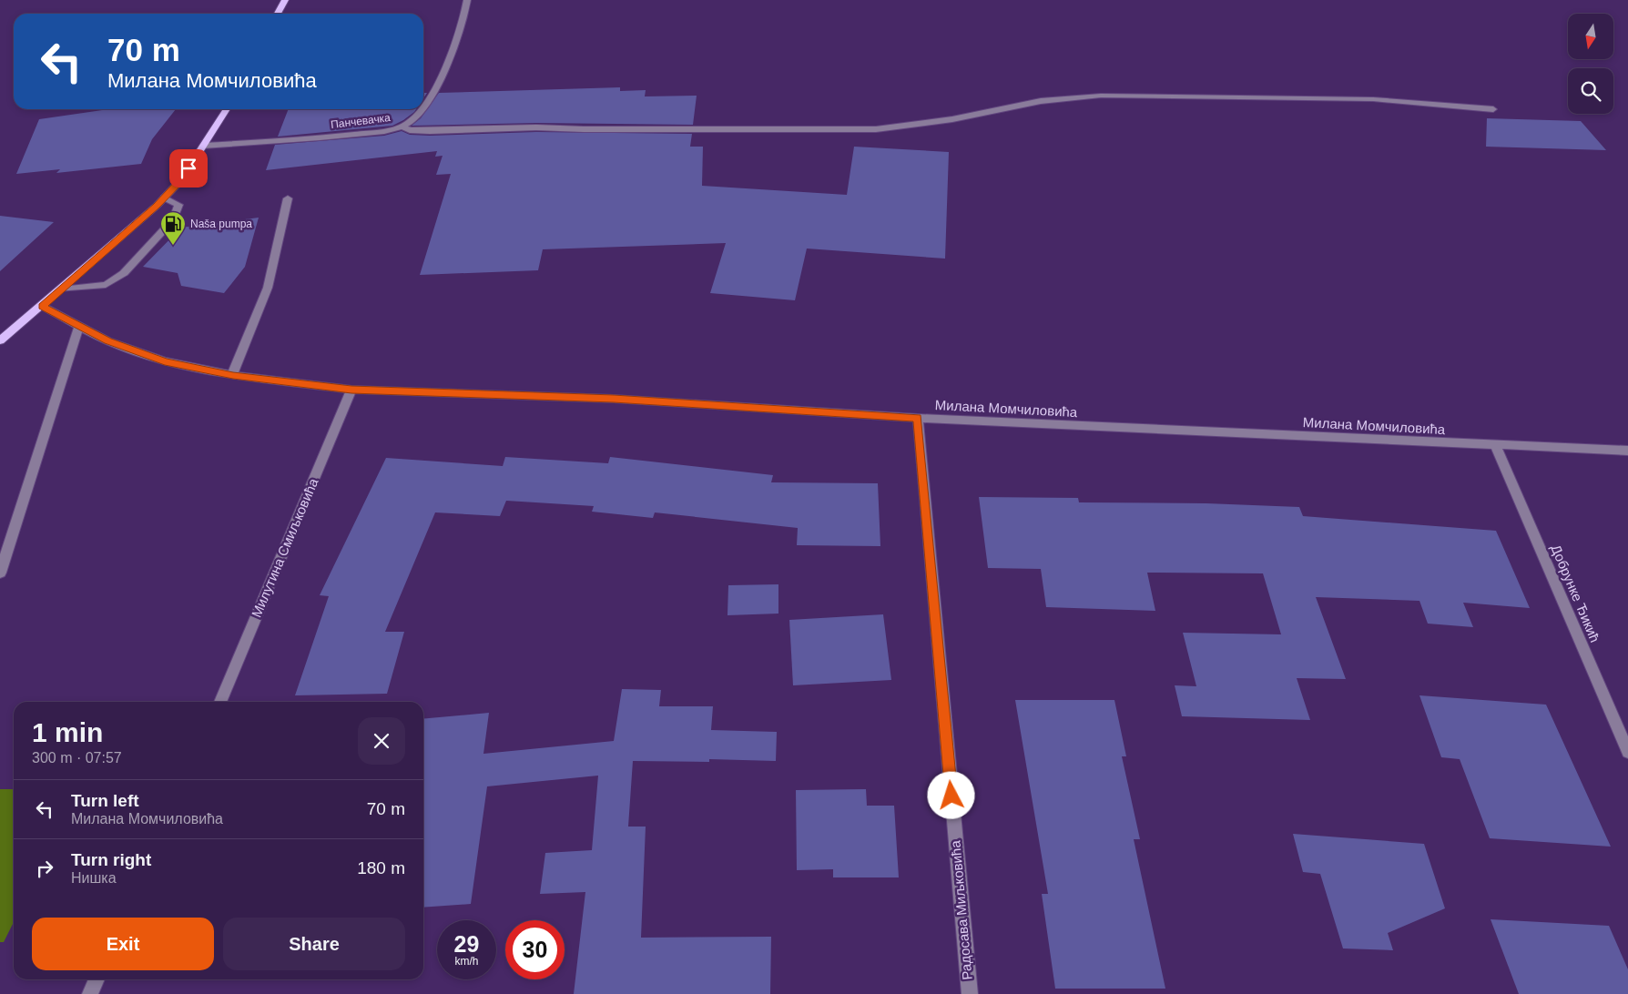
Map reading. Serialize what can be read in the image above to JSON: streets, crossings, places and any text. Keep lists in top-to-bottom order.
{
  "streets": {
    "street": [
      "Панчевачка",
      "Милана Момчиловића",
      "Милутина Смиљковића",
      "Добрунке Ђикић",
      "Радосава Миљковића"
    ]
  },
  "crossings": [
    ["Милана Момчиловића", "Милутина Смиљковића"],
    ["Милана Момчиловића", "Добрунке Ђикић"],
    ["Милана Момчиловића", "Радосава Миљковића"]
  ],
  "places": {
    "fuel station": ["Naša pumpa"]
  },
  "north": "bottom",
  "page": {
    "turn": ["70 m", "Милана Момчиловића"],
    "heading": ["1 min", "300 m · 07:57"],
    "list": [
      {
        "name": "Turn left",
        "note": "Милана Момчиловића",
        "value": "70 m"
      },
      {
        "name": "Turn right",
        "note": "Нишка",
        "value": "180 m"
      }
    ],
    "buttons": ["Exit", "Share"],
    "speed": "29 km/h",
    "limit": "30"
  }
}
